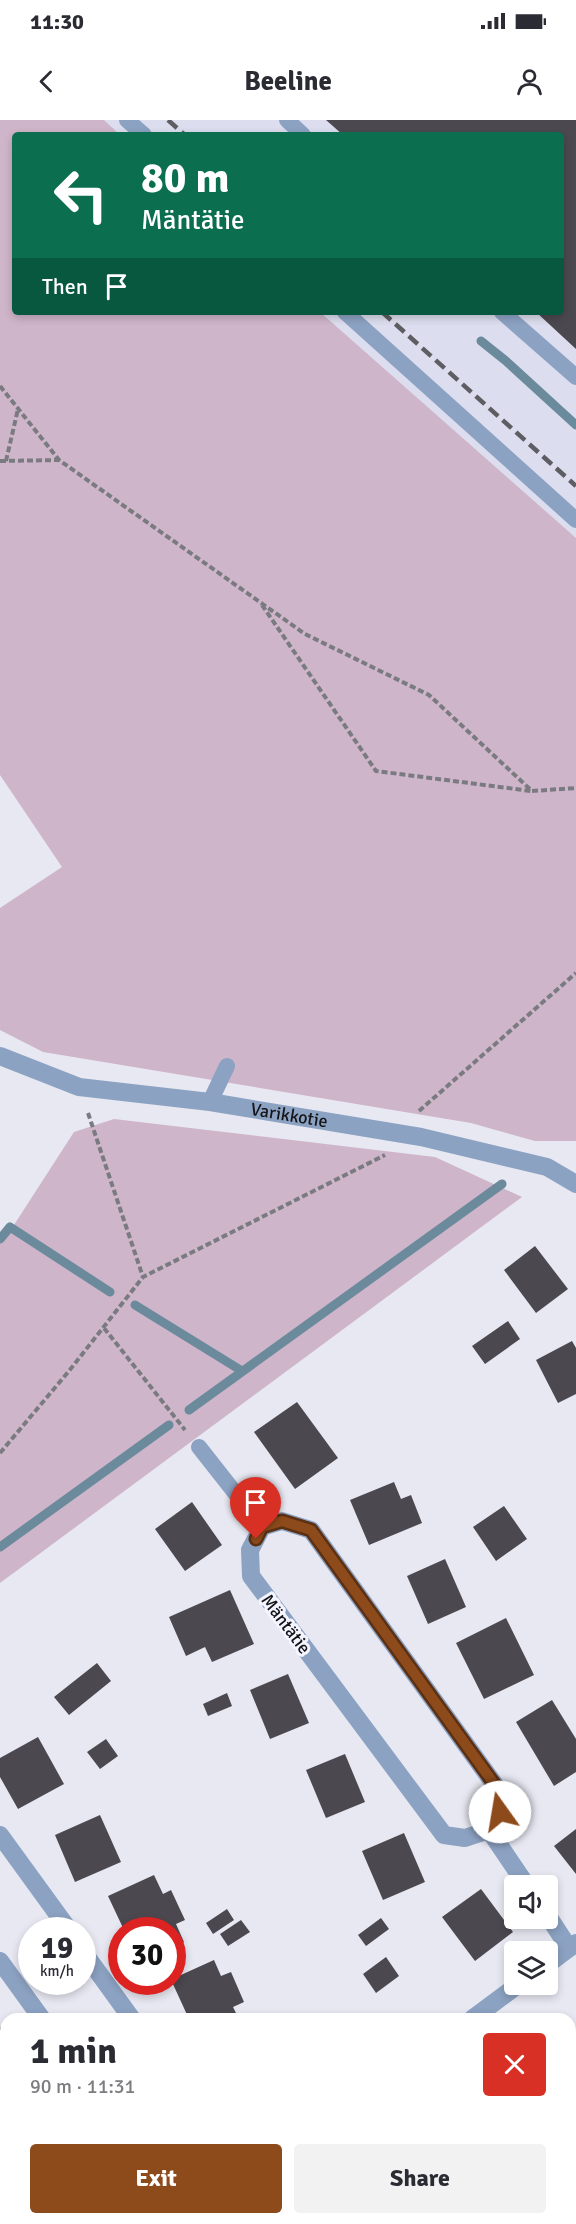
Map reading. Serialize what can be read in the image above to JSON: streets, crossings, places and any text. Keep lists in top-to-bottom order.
{
  "streets": {
    "street": ["Varikkotie", "Mäntätie"]
  },
  "page": {
    "status": "11:30",
    "header": "Beeline",
    "turn": ["80 m", "Mäntätie"],
    "then": "Then",
    "speed": "19 km/h",
    "limit": "30",
    "heading": ["1 min", "90 m · 11:31"],
    "buttons": ["Exit", "Share"]
  }
}
